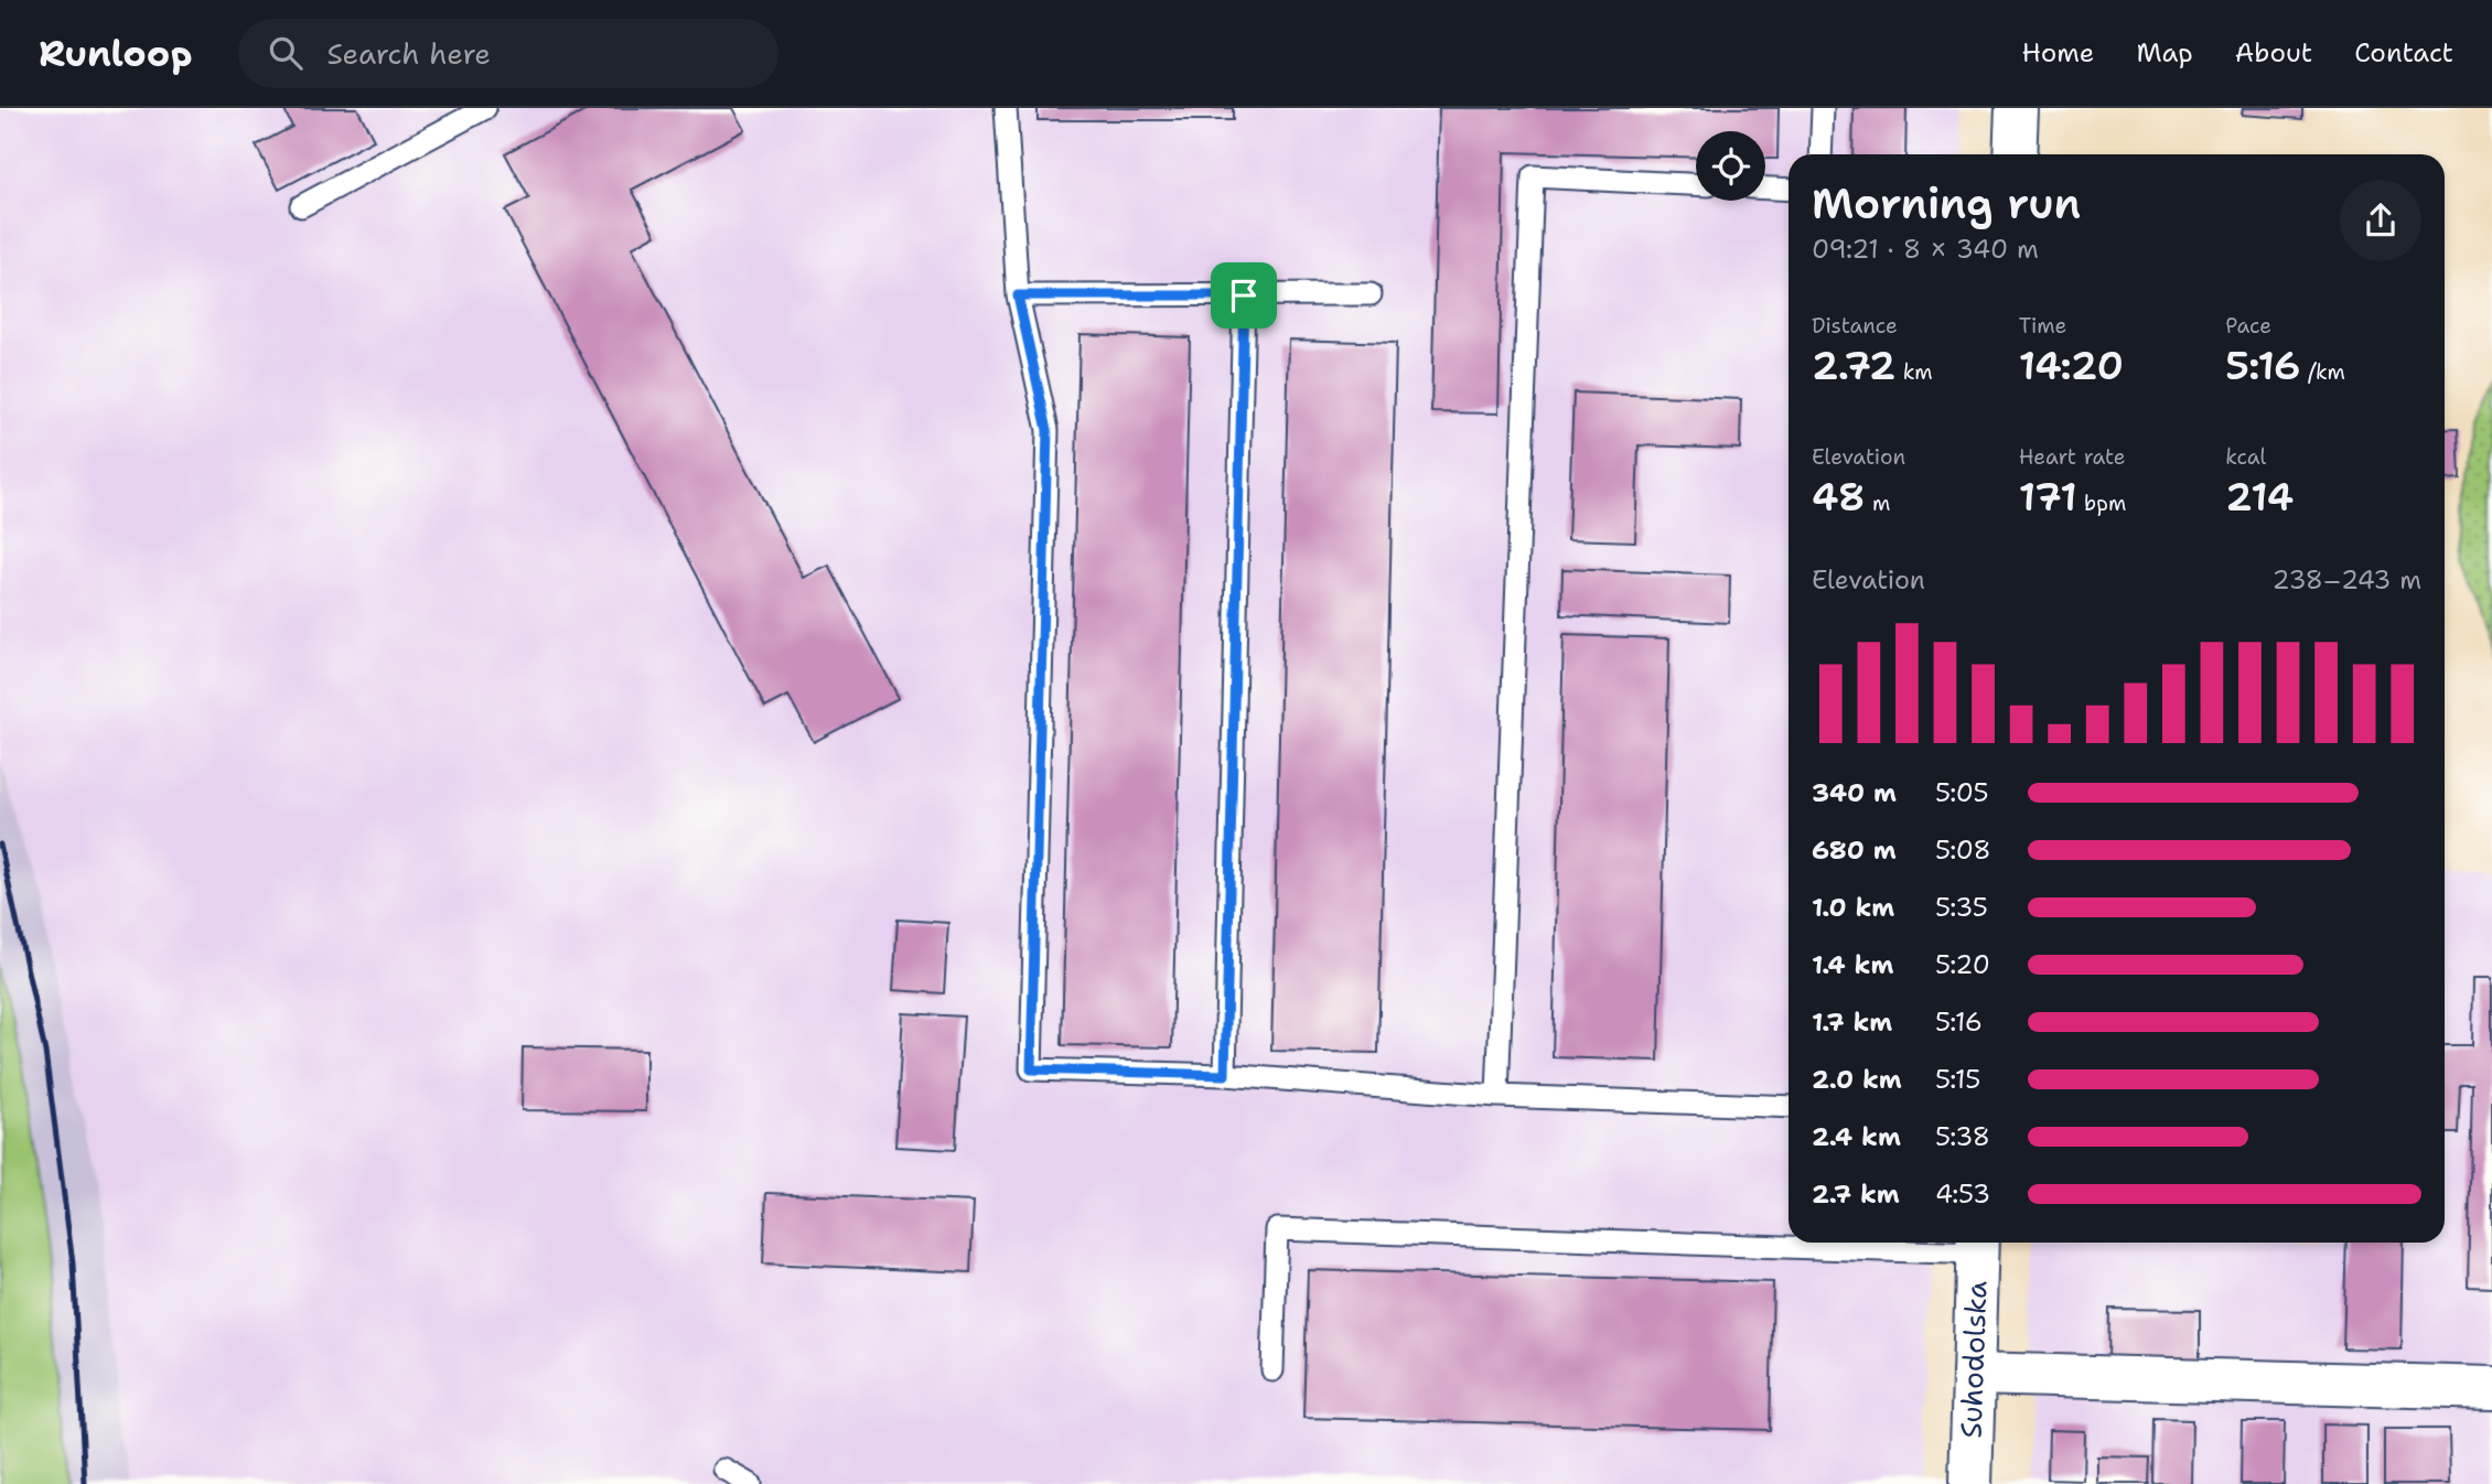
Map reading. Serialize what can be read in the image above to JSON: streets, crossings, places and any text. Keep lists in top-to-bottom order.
{
  "streets": {
    "street": ["Suhodolska"]
  },
  "page": {
    "header": "Runloop",
    "search": "Search here",
    "nav": [
      "Home",
      "Map",
      "About",
      "Contact"
    ],
    "heading": ["Morning run", "09:21 · 8 × 340 m"],
    "stats": [
      ["Distance", "2.72 km"],
      ["Time", "14:20"],
      ["Pace", "5:16 /km"],
      ["Elevation", "48 m"],
      ["Heart rate", "171 bpm"],
      ["kcal", "214"]
    ],
    "chart": ["Elevation", "238–243 m"],
    "list": [
      {
        "name": "340 m",
        "note": "5:05"
      },
      {
        "name": "680 m",
        "note": "5:08"
      },
      {
        "name": "1.0 km",
        "note": "5:35"
      },
      {
        "name": "1.4 km",
        "note": "5:20"
      },
      {
        "name": "1.7 km",
        "note": "5:16"
      },
      {
        "name": "2.0 km",
        "note": "5:15"
      },
      {
        "name": "2.4 km",
        "note": "5:38"
      },
      {
        "name": "2.7 km",
        "note": "4:53"
      }
    ]
  }
}
